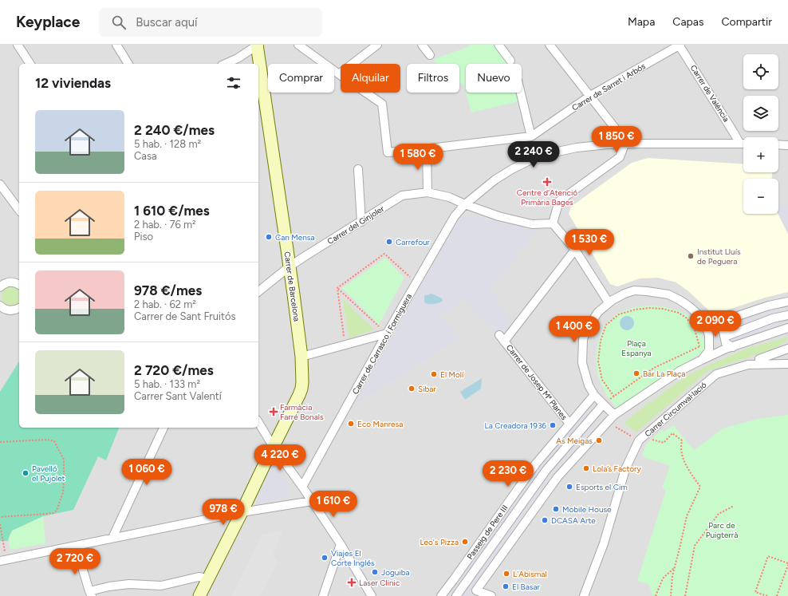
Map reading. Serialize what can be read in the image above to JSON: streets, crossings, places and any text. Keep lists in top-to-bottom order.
{
  "streets": {
    "street": [
      "Carrer de Sarret i Arbós",
      "Carrer de València",
      "Carrer del Ginjoler",
      "Carrer de Barcelona",
      "Carrer de Carrasco i Formiguera",
      "Carrer de Josep Mª Planes",
      "Carrer Circumval·lació",
      "Passeig de Pere III"
    ]
  },
  "crossings": [
    ["Carrer de Sarret i Arbós", "Carrer de València"],
    ["Carrer de València", "Carrer de Carrasco i Formiguera"],
    ["Carrer del Ginjoler", "Carrer de Barcelona"],
    ["Carrer del Ginjoler", "Carrer de Carrasco i Formiguera"],
    ["Carrer de Josep Mª Planes", "Passeig de Pere III"]
  ],
  "parks": ["Plaça Espanya", "Parc de Puigterrà"],
  "places": {
    "health": ["Centre d'Atenció Primària Bages", "Farmàcia Farré Bonals", "Laser Clinic"],
    "other": [
      "Can Mensa",
      "Carrefour",
      "Institut Lluís de Peguera",
      "Bar La Plaça",
      "El Molí",
      "Sibar",
      "Eco Manresa",
      "La Creadora 1936",
      "As Meigas",
      "Lola’s Factory",
      "Pavelló el Pujolet",
      "Esports el Cim",
      "Mobile House",
      "DCASA Arte",
      "Leo's Pizza",
      "Viajes El Corte Inglés",
      "Joguiba",
      "L'Abismal",
      "El Basar"
    ]
  },
  "page": {
    "header": "Keyplace",
    "search": "Buscar aquí",
    "nav": ["Mapa", "Capas", "Compartir"],
    "map_buttons": ["+", "−"],
    "chip": [
      "Comprar",
      "Alquilar",
      "Filtros",
      "Nuevo"
    ],
    "heading": "12 viviendas",
    "list": [
      {
        "name": "2 240 €/mes",
        "note": "5 hab. · 128 m² · Casa"
      },
      {
        "name": "1 610 €/mes",
        "note": "2 hab. · 76 m² · Piso"
      },
      {
        "name": "978 €/mes",
        "note": "2 hab. · 62 m² · Carrer de Sant Fruitós"
      },
      {
        "name": "2 720 €/mes",
        "note": "5 hab. · 133 m² · Carrer Sant Valentí"
      }
    ],
    "price": [
      "1 850 €",
      "2 240 €",
      "1 580 €",
      "1 530 €",
      "2 090 €",
      "1 400 €",
      "4 220 €",
      "1 060 €",
      "2 230 €",
      "1 610 €",
      "978 €",
      "2 720 €"
    ]
  }
}
